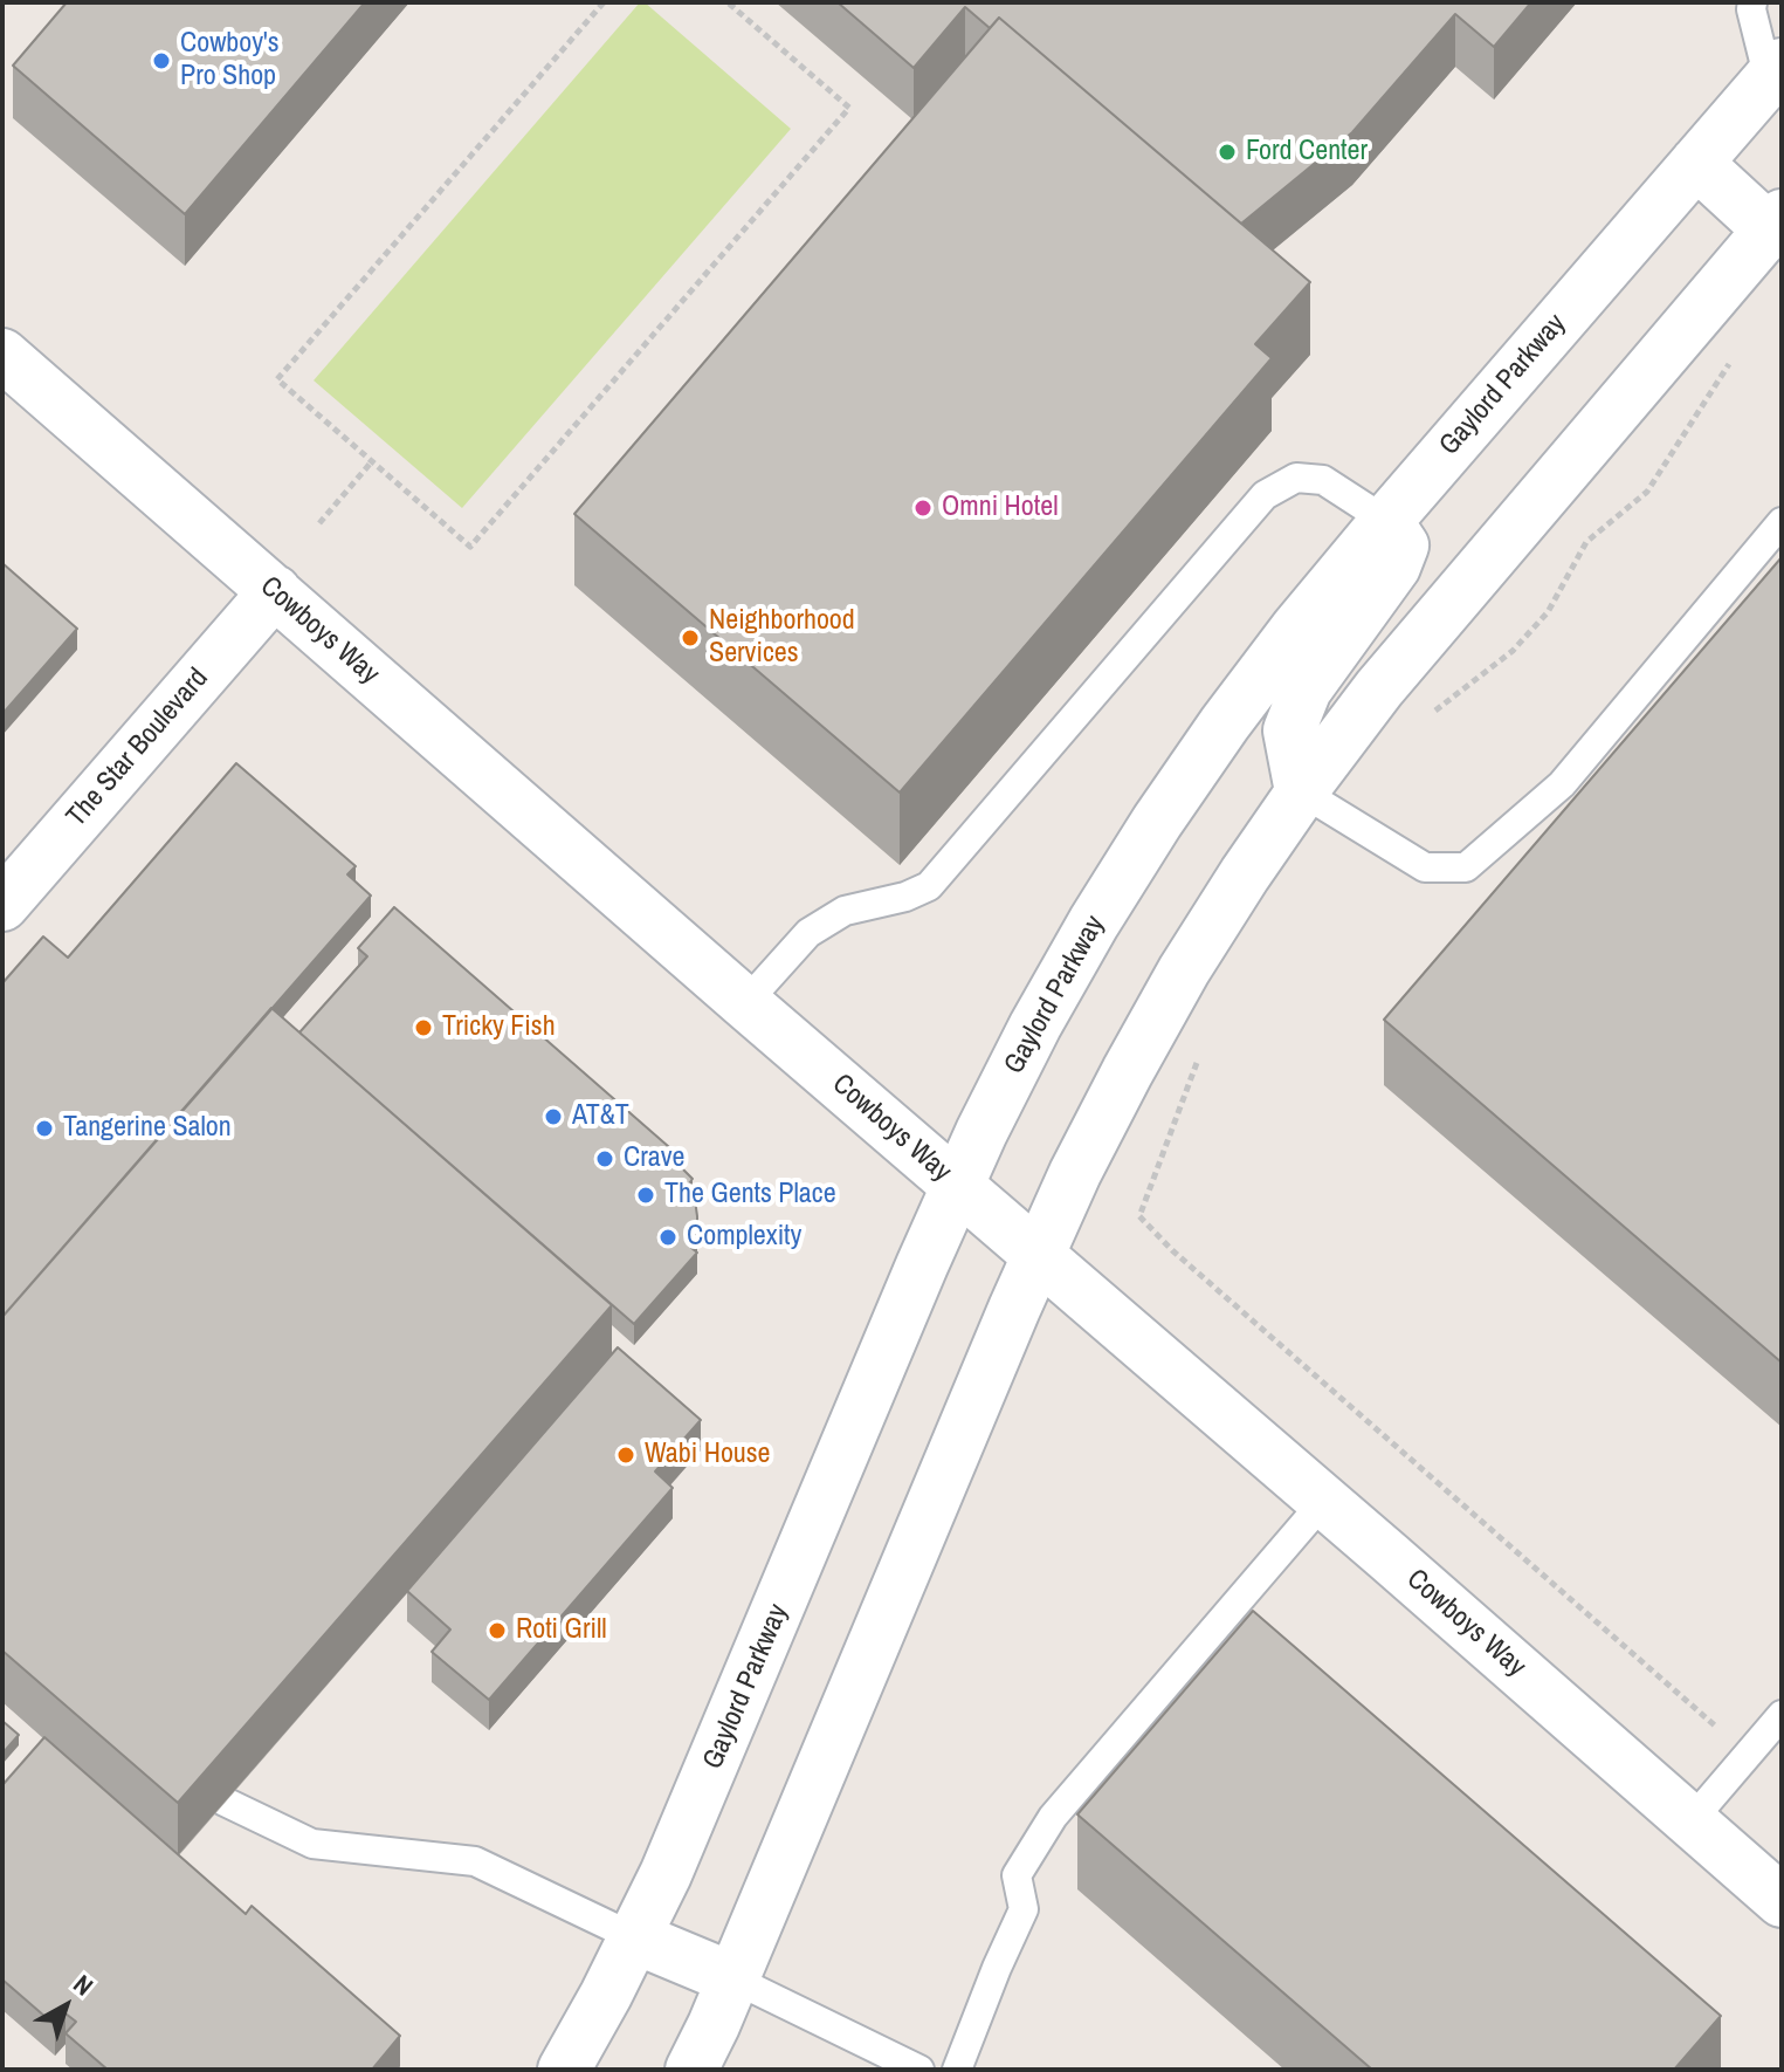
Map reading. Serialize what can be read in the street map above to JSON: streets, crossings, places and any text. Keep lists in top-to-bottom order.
{
  "streets": {
    "street": ["Gaylord Parkway", "Cowboys Way", "The Star Boulevard"]
  },
  "crossings": [
    ["Gaylord Parkway", "Cowboys Way"],
    ["Cowboys Way", "The Star Boulevard"]
  ],
  "places": [
    "Cowboy's Pro Shop",
    "Ford Center",
    "Omni Hotel",
    "Neighborhood Services",
    "Tricky Fish",
    "AT&T",
    "Tangerine Salon",
    "Crave",
    "The Gents Place",
    "Complexity",
    "Wabi House",
    "Roti Grill"
  ],
  "north": "top right"
}
